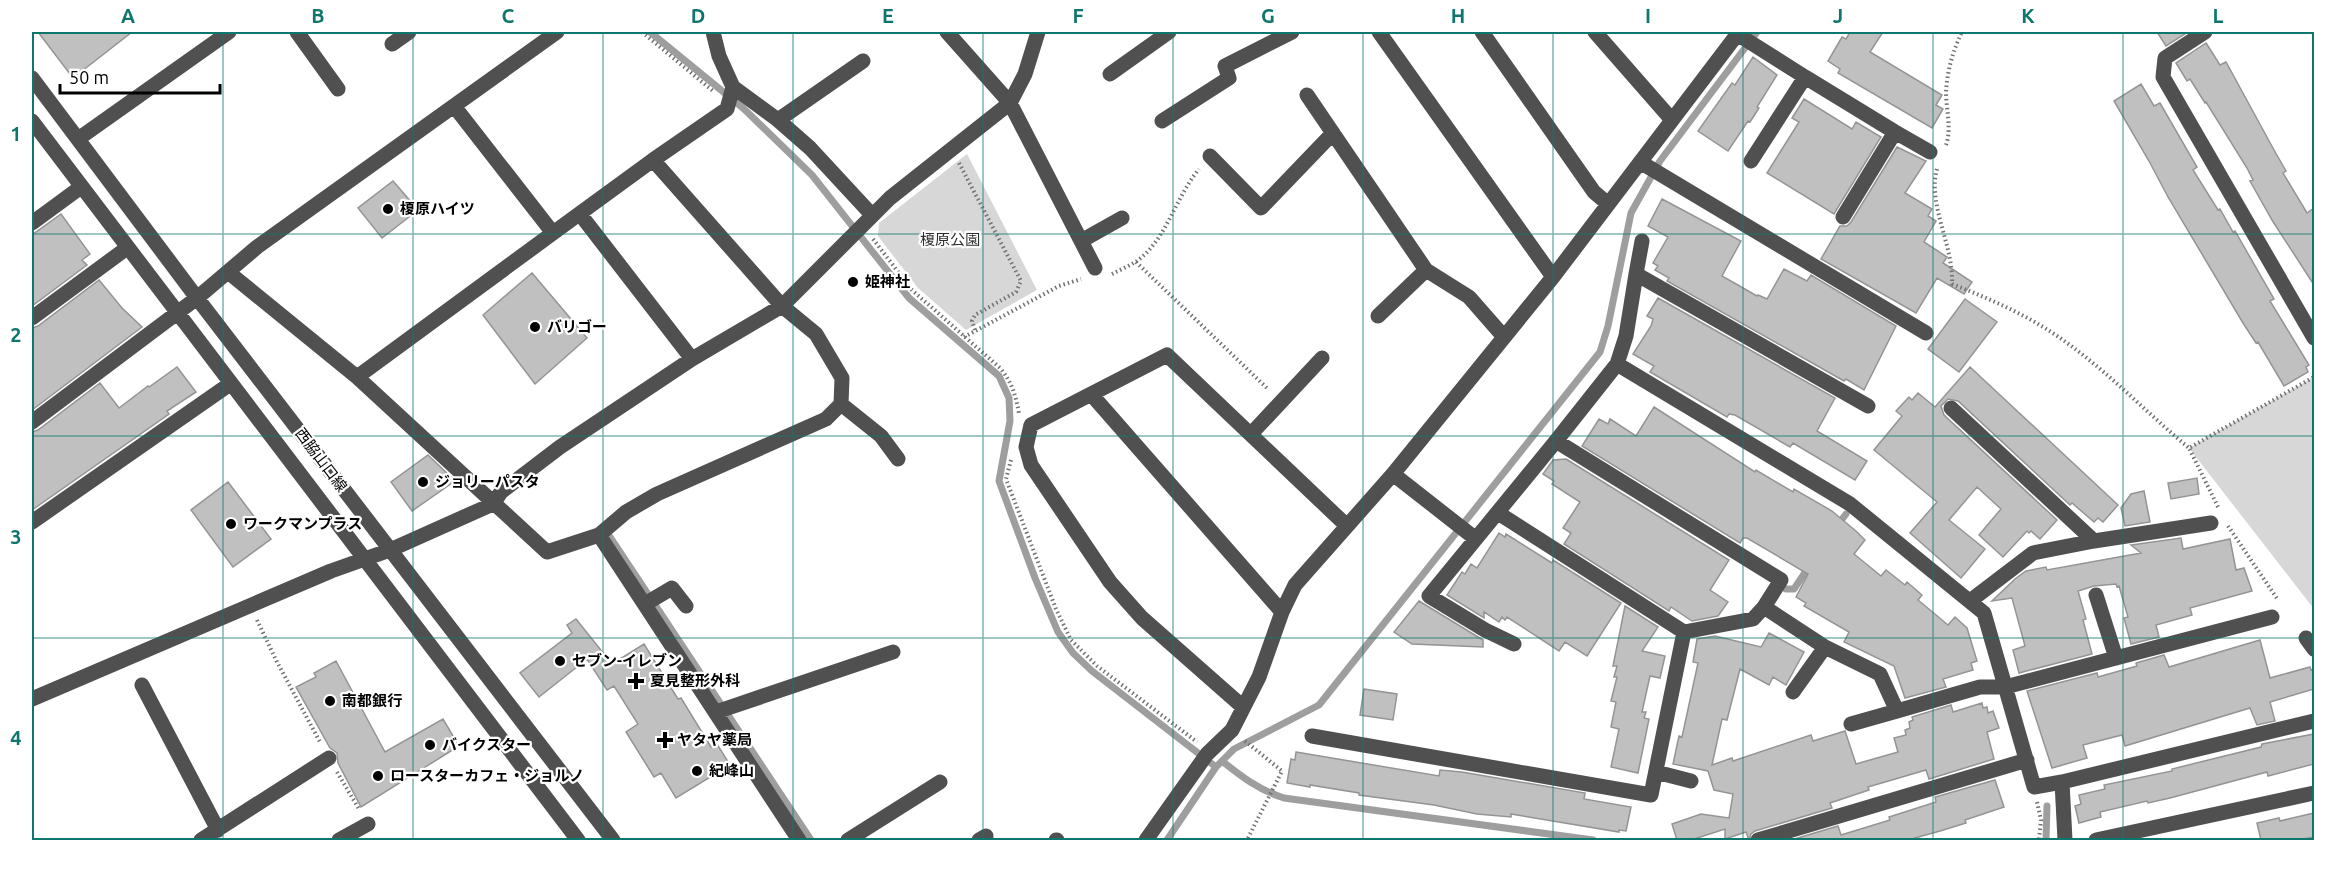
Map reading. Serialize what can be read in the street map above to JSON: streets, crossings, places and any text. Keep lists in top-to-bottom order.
{
  "streets": {
    "street": ["西脇山口線"]
  },
  "parks": ["榎原公園"],
  "places": {
    "other": [
      "榎原ハイツ",
      "姫神社",
      "バリゴー",
      "ジョリーパスタ",
      "ワークマンプラス",
      "セブン-イレブン",
      "南都銀行",
      "バイクスター",
      "紀峰山",
      "ロースターカフェ・ジョルノ"
    ],
    "health": ["夏見整形外科", "ヤタヤ薬局"]
  },
  "scale_bar": "50 m",
  "grid": {
    "columns": [
      "A",
      "B",
      "C",
      "D",
      "E",
      "F",
      "G",
      "H",
      "I",
      "J",
      "K",
      "L"
    ],
    "rows": [
      "1",
      "2",
      "3",
      "4"
    ]
  }
}
